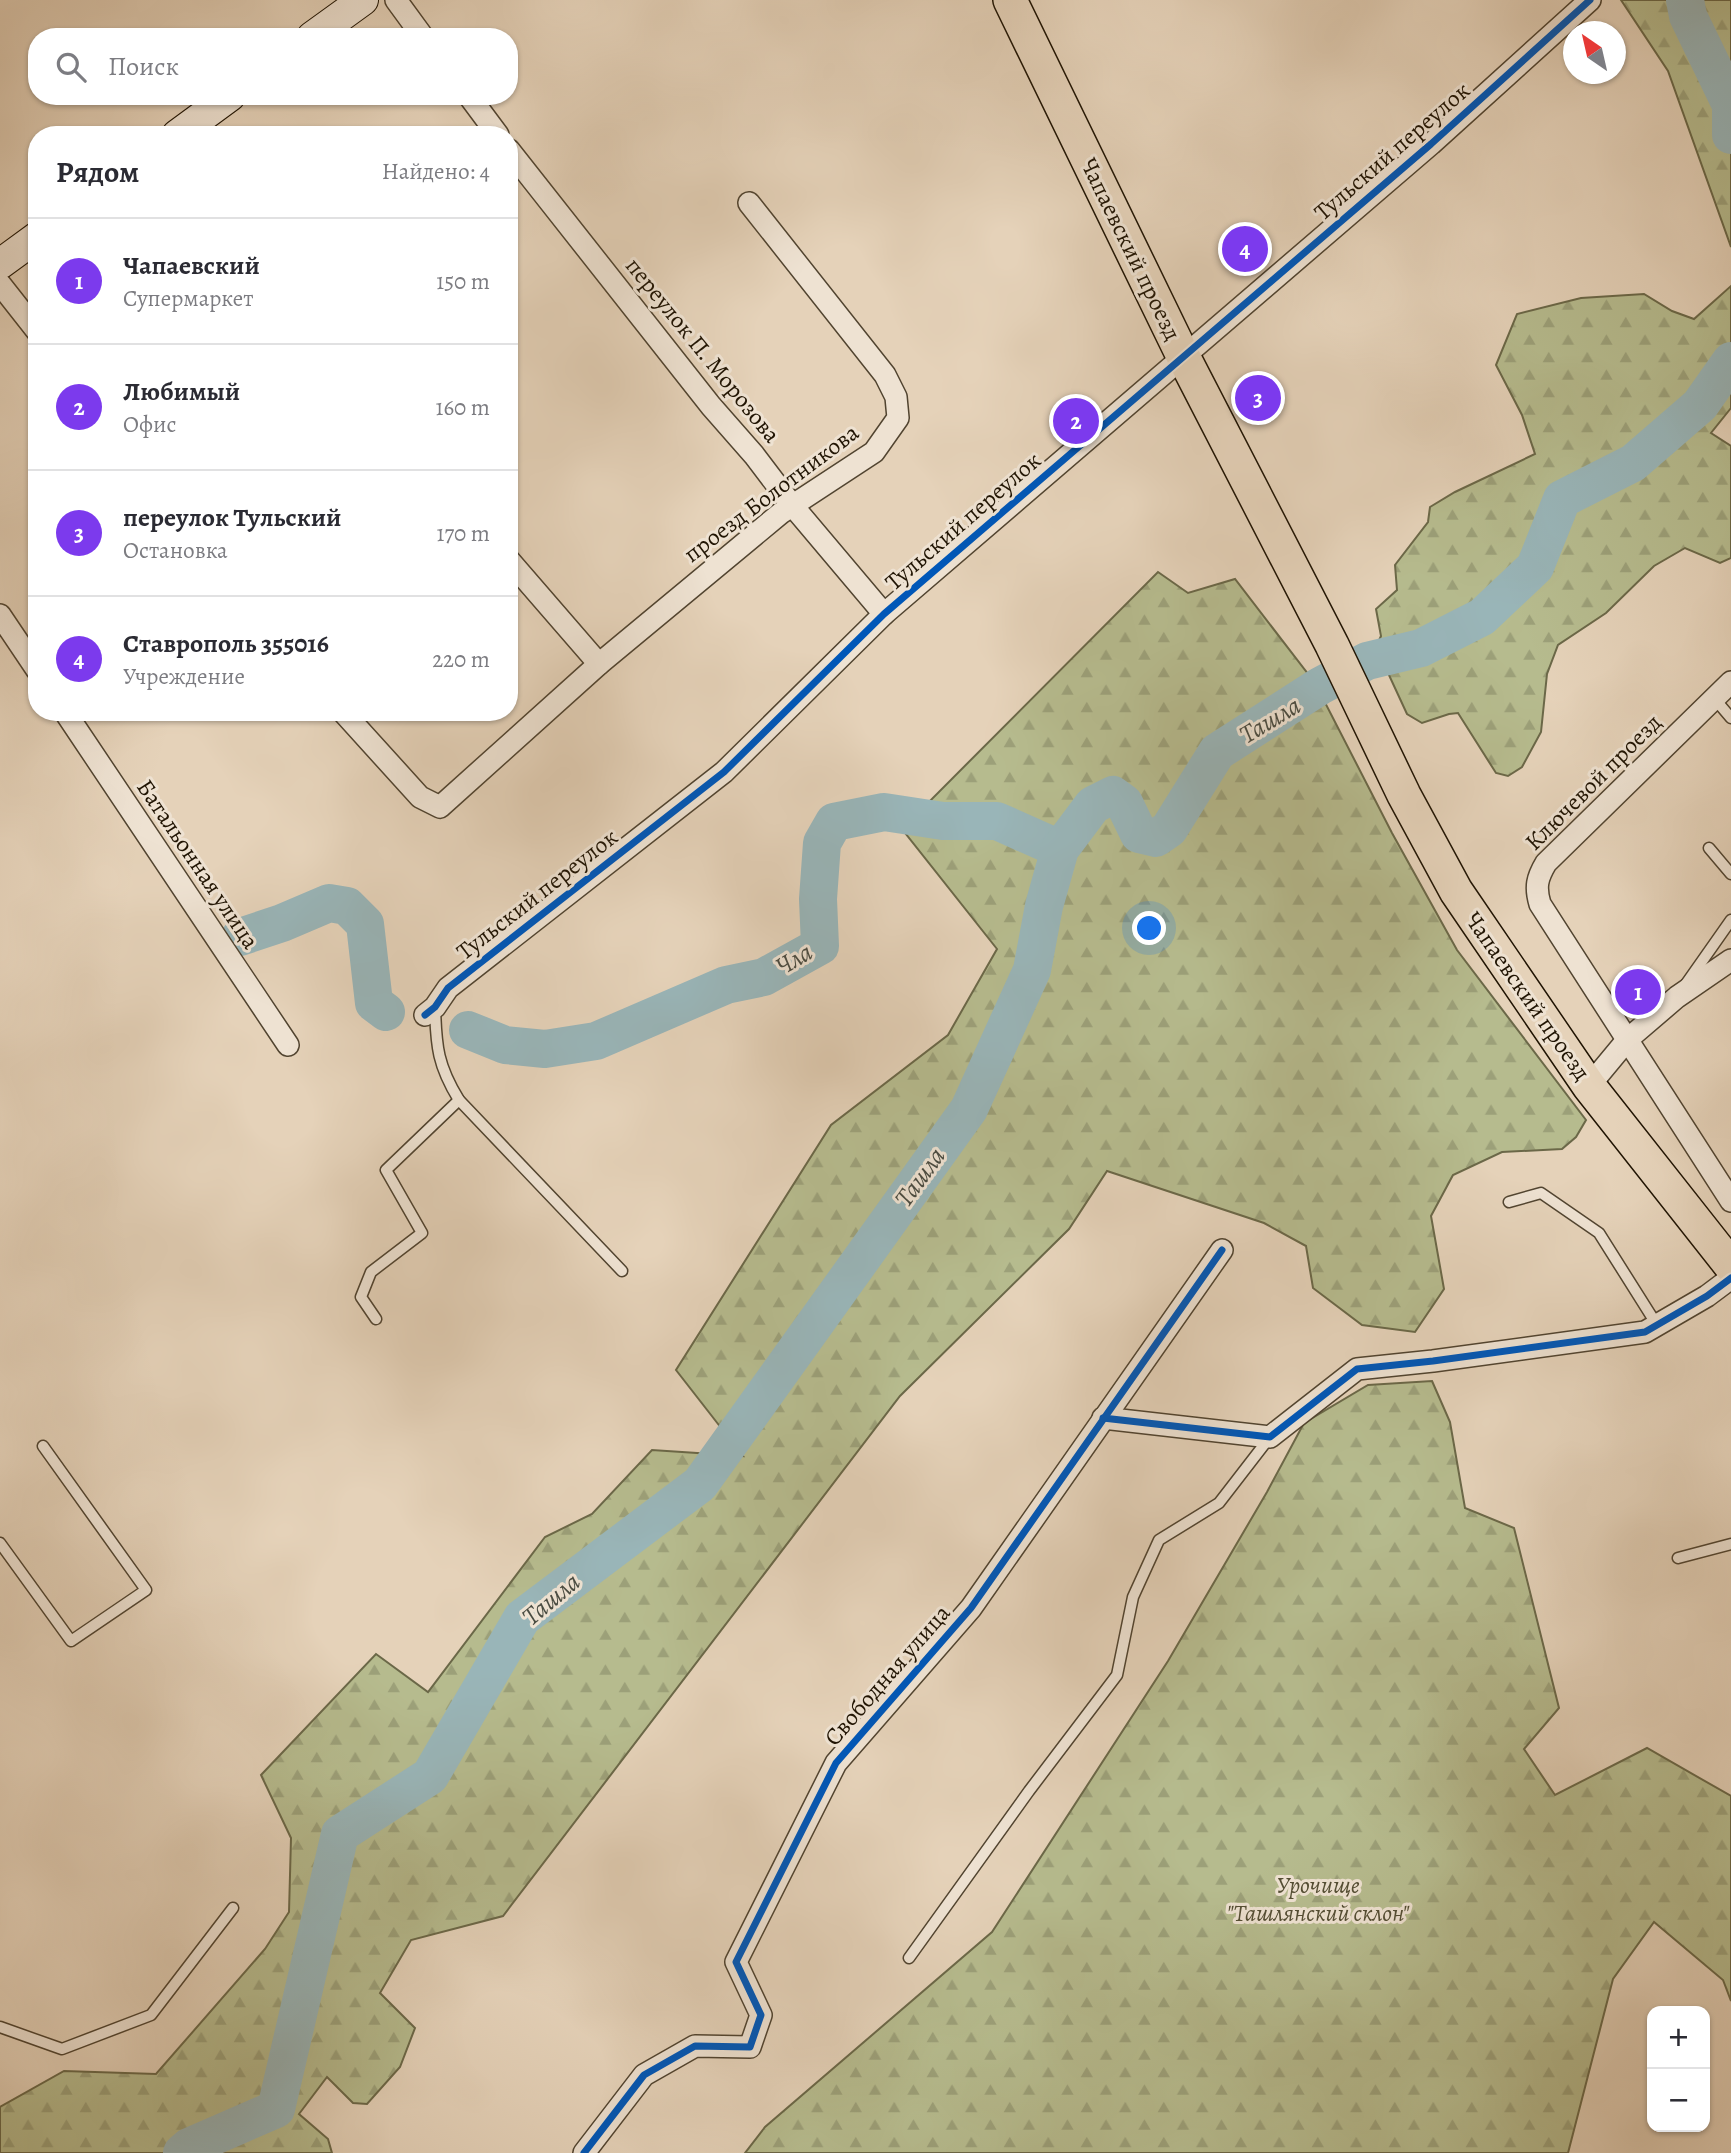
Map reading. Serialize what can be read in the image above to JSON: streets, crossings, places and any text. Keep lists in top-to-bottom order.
{
  "streets": {
    "main road": ["Чапаевский проезд"],
    "street": [
      "Тульский переулок",
      "переулок П. Морозова",
      "проезд Болотникова",
      "Ключевой проезд",
      "Батальонная улица",
      "Свободная улица"
    ]
  },
  "crossings": [
    ["Тульский переулок", "Чапаевский проезд"],
    ["Тульский переулок", "переулок П. Морозова"],
    ["переулок П. Морозова", "проезд Болотникова"]
  ],
  "water": ["Ташла", "Чла"],
  "parks": ["Урочище \"Ташлянский склон\""],
  "north": "top left",
  "page": {
    "search": "Поиск",
    "heading": ["Рядом", "Найдено: 4"],
    "list": [
      {
        "mark": "1",
        "name": "Чапаевский",
        "note": "Супермаркет",
        "value": "150 m"
      },
      {
        "mark": "2",
        "name": "Любимый",
        "note": "Офис",
        "value": "160 m"
      },
      {
        "mark": "3",
        "name": "переулок Тульский",
        "note": "Остановка",
        "value": "170 m"
      },
      {
        "mark": "4",
        "name": "Ставрополь 355016",
        "note": "Учреждение",
        "value": "220 m"
      }
    ],
    "pins": [
      "4",
      "3",
      "2",
      "1"
    ],
    "map_buttons": ["+", "−"]
  }
}
